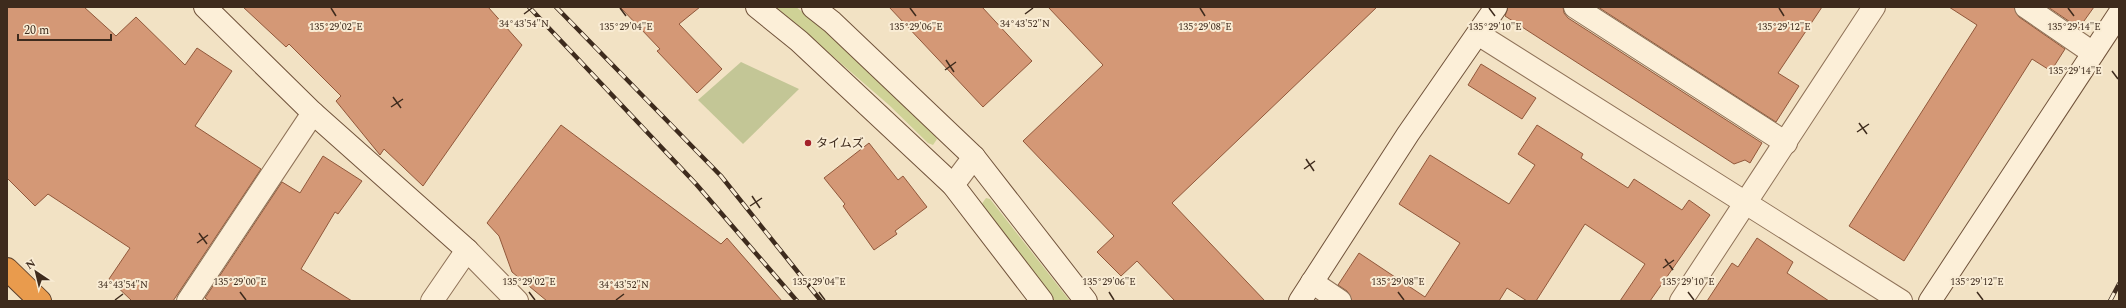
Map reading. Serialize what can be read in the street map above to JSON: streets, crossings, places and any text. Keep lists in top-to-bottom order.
{
  "places": ["タイムズ"],
  "scale_bar": "20 m",
  "north": "top left",
  "coordinates": [
    "34°43'54\"N",
    "34°43'52\"N",
    "135°29'02\"E",
    "135°29'04\"E",
    "135°29'06\"E",
    "135°29'08\"E",
    "135°29'10\"E",
    "135°29'12\"E",
    "135°29'14\"E",
    "135°29'00\"E"
  ]
}
